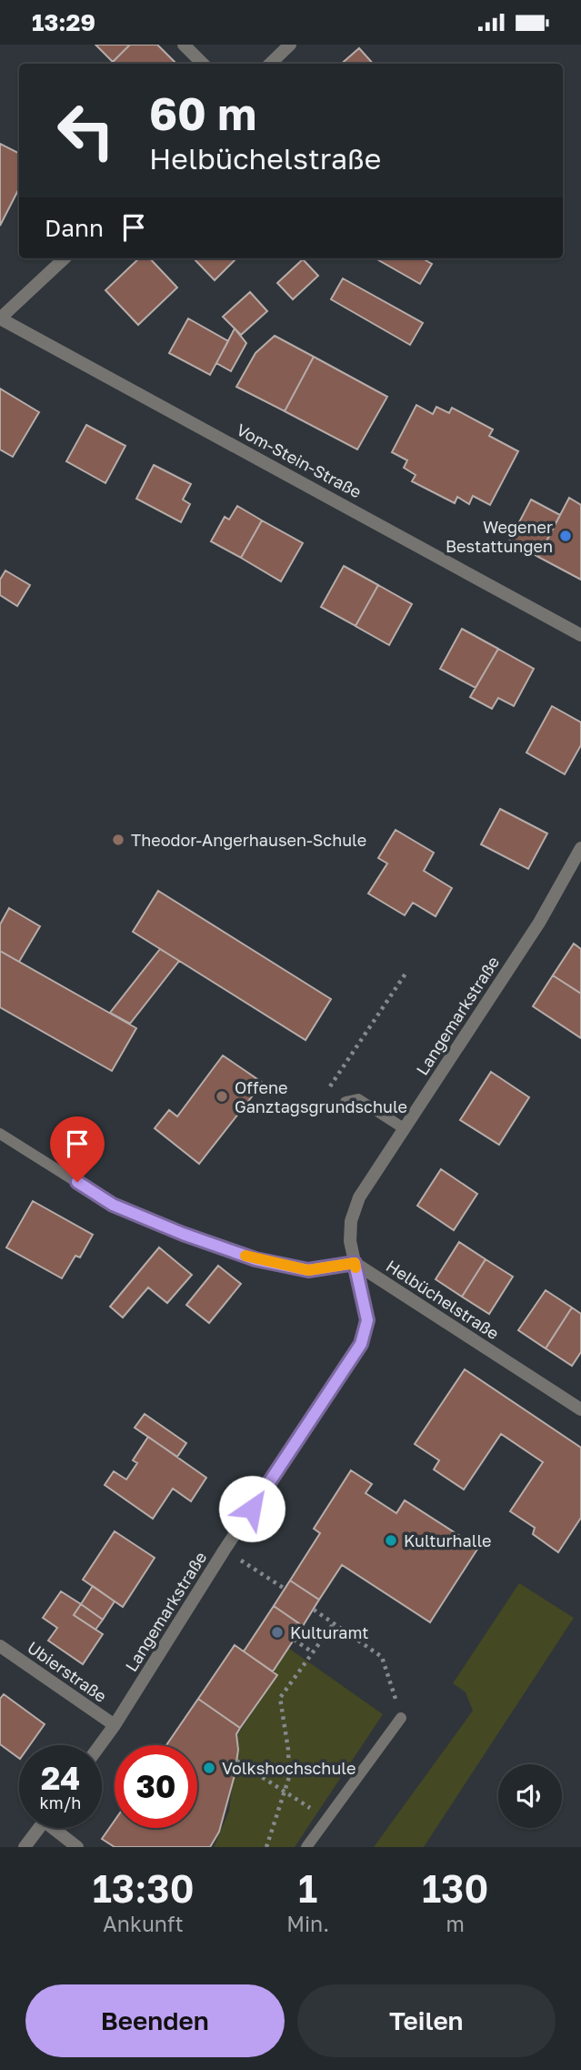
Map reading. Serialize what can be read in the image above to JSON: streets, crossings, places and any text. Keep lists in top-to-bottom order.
{
  "streets": {
    "street": [
      "Vom-Stein-Straße",
      "Langemarkstraße",
      "Helbüchelstraße",
      "Ubierstraße"
    ]
  },
  "crossings": [
    ["Langemarkstraße", "Helbüchelstraße"],
    ["Langemarkstraße", "Ubierstraße"]
  ],
  "places": [
    "Wegener Bestattungen",
    "Theodor-Angerhausen-Schule",
    "Offene Ganztagsgrundschule",
    "Kulturhalle",
    "Kulturamt",
    "Volkshochschule"
  ],
  "page": {
    "status": "13:29",
    "turn": ["60 m", "Helbüchelstraße"],
    "then": "Dann",
    "speed": "24 km/h",
    "limit": "30",
    "eta": [
      "13:30",
      "Ankunft",
      "1",
      "Min.",
      "130",
      "m"
    ],
    "buttons": ["Beenden", "Teilen"]
  }
}
